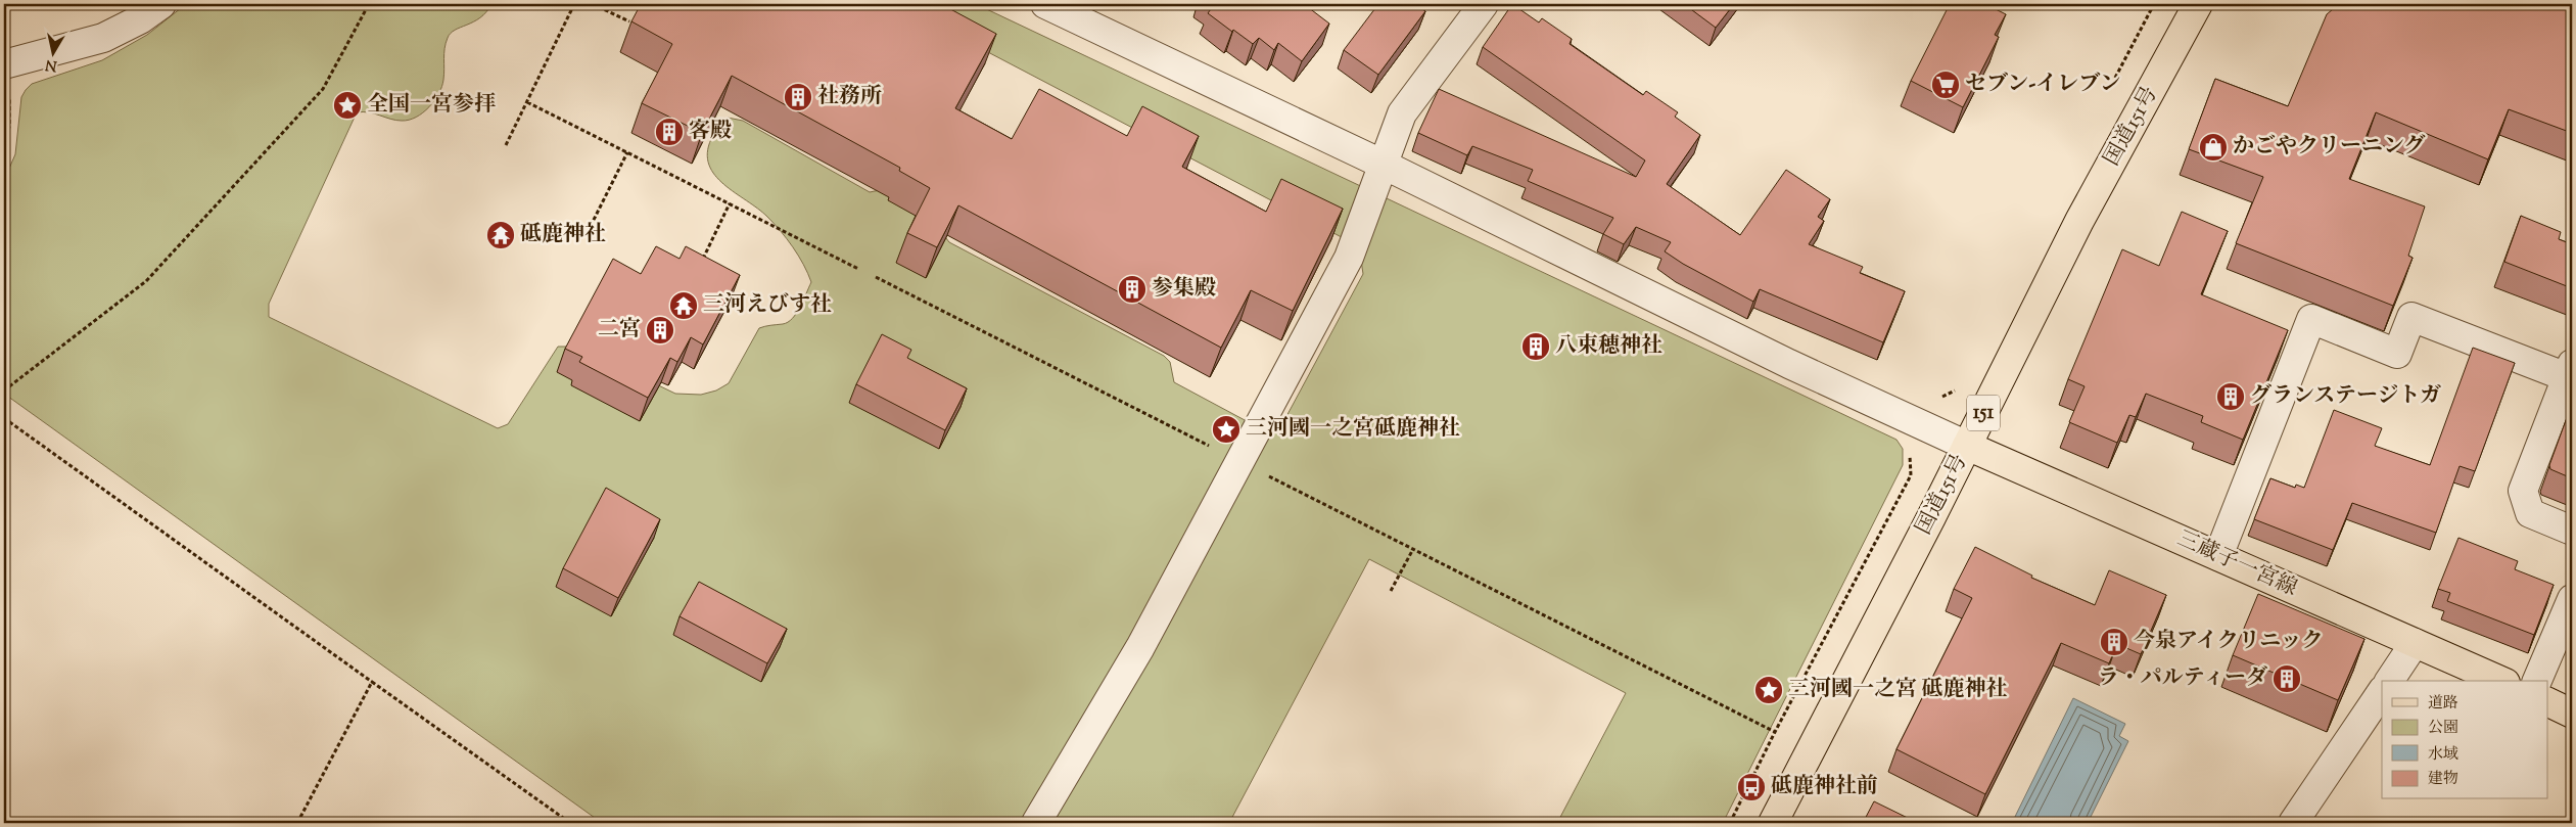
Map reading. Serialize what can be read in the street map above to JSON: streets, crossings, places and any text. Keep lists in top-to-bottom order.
{
  "streets": {
    "main road": ["国道151号", "151", "三蔵子一宮線"]
  },
  "crossings": [
    ["国道151号", "三蔵子一宮線"]
  ],
  "places": {
    "supermarket": ["セブン-イレブン"],
    "building": [
      "社務所",
      "客殿",
      "参集殿",
      "二宮",
      "八束穂神社",
      "グランステージトガ",
      "今泉アイクリニック",
      "ラ・パルティーダ"
    ],
    "place": ["全国一宮参拝", "三河國一之宮砥鹿神社", "三河國一之宮 砥鹿神社"],
    "shop": ["かごやクリーニング"],
    "temple": ["砥鹿神社", "三河えびす社"],
    "bus stop": ["砥鹿神社前"]
  },
  "legend": [
    "道路",
    "公園",
    "水域",
    "建物"
  ],
  "north": "bottom"
}
